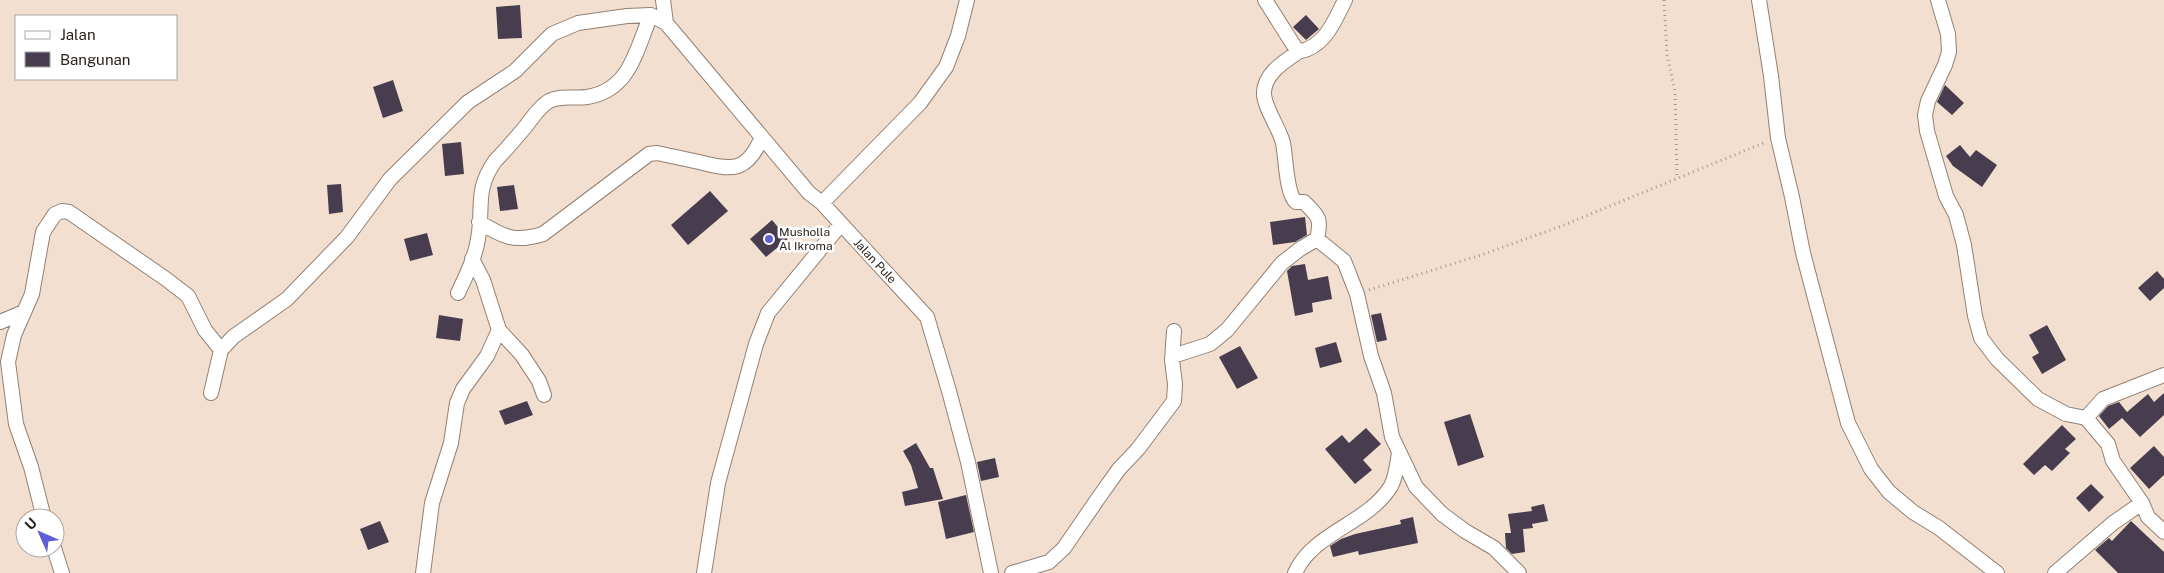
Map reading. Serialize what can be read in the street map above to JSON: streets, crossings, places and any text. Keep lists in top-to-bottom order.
{
  "streets": {
    "street": ["Jalan Pule"]
  },
  "places": ["Musholla Al Ikroma"],
  "legend": ["Jalan", "Bangunan"],
  "north": "top left"
}
